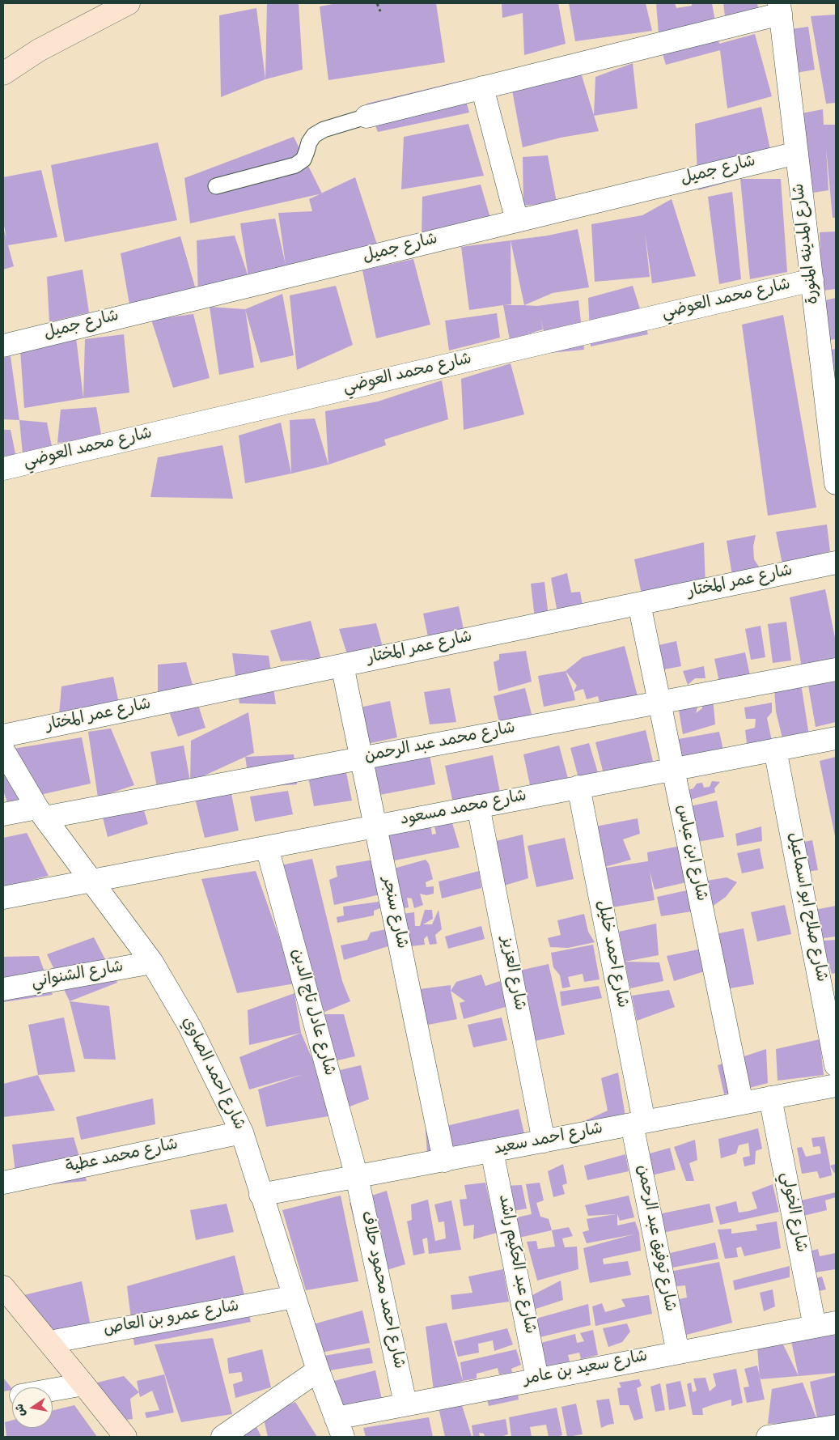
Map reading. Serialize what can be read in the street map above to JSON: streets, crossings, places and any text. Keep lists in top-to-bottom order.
{
  "streets": {
    "street": [
      "شارع جميل",
      "شارع المدينه المنورة",
      "شارع محمد العوضي",
      "شارع عمر المختار",
      "شارع محمد عبد الرحمن",
      "شارع محمد مسعود",
      "شارع ابن عباس",
      "شارع صلاح ابو اسماعيل",
      "شارع سنجر",
      "شارع احمد خليل",
      "شارع العزيز",
      "شارع الشنواني",
      "شارع عادل تاج الدين",
      "شارع احمد الصاوي",
      "شارع احمد سعيد",
      "شارع محمد عطية",
      "شارع الخولي",
      "شارع توفيق عبد الرحمن",
      "شارع عبد الحكيم راشد",
      "شارع احمد محمود حلاف",
      "شارع عمرو بن العاص",
      "شارع سعيد بن عامر"
    ]
  },
  "crossings": [
    ["شارع جميل", "شارع المدينه المنورة"],
    ["شارع المدينه المنورة", "شارع محمد العوضي"],
    ["شارع عمر المختار", "شارع ابن عباس"],
    ["شارع عمر المختار", "شارع سنجر"],
    ["شارع محمد عبد الرحمن", "شارع ابن عباس"],
    ["شارع محمد عبد الرحمن", "شارع سنجر"],
    ["شارع محمد عبد الرحمن", "شارع احمد الصاوي"],
    ["شارع محمد مسعود", "شارع ابن عباس"],
    ["شارع محمد مسعود", "شارع صلاح ابو اسماعيل"],
    ["شارع محمد مسعود", "شارع سنجر"],
    ["شارع محمد مسعود", "شارع احمد خليل"],
    ["شارع محمد مسعود", "شارع العزيز"],
    ["شارع محمد مسعود", "شارع عادل تاج الدين"],
    ["شارع محمد مسعود", "شارع احمد الصاوي"],
    ["شارع ابن عباس", "شارع احمد سعيد"],
    ["شارع سنجر", "شارع احمد سعيد"],
    ["شارع احمد خليل", "شارع احمد سعيد"],
    ["شارع احمد خليل", "شارع توفيق عبد الرحمن"],
    ["شارع العزيز", "شارع احمد سعيد"],
    ["شارع الشنواني", "شارع احمد الصاوي"],
    ["شارع عادل تاج الدين", "شارع احمد سعيد"],
    ["شارع عادل تاج الدين", "شارع احمد محمود حلاف"],
    ["شارع احمد الصاوي", "شارع احمد سعيد"],
    ["شارع احمد الصاوي", "شارع محمد عطية"],
    ["شارع احمد الصاوي", "شارع عمرو بن العاص"],
    ["شارع احمد الصاوي", "شارع سعيد بن عامر"],
    ["شارع احمد سعيد", "شارع الخولي"],
    ["شارع احمد سعيد", "شارع توفيق عبد الرحمن"],
    ["شارع احمد سعيد", "شارع عبد الحكيم راشد"],
    ["شارع احمد سعيد", "شارع احمد محمود حلاف"],
    ["شارع الخولي", "شارع سعيد بن عامر"],
    ["شارع توفيق عبد الرحمن", "شارع سعيد بن عامر"],
    ["شارع عبد الحكيم راشد", "شارع سعيد بن عامر"],
    ["شارع احمد محمود حلاف", "شارع سعيد بن عامر"]
  ],
  "north": "left"
}
